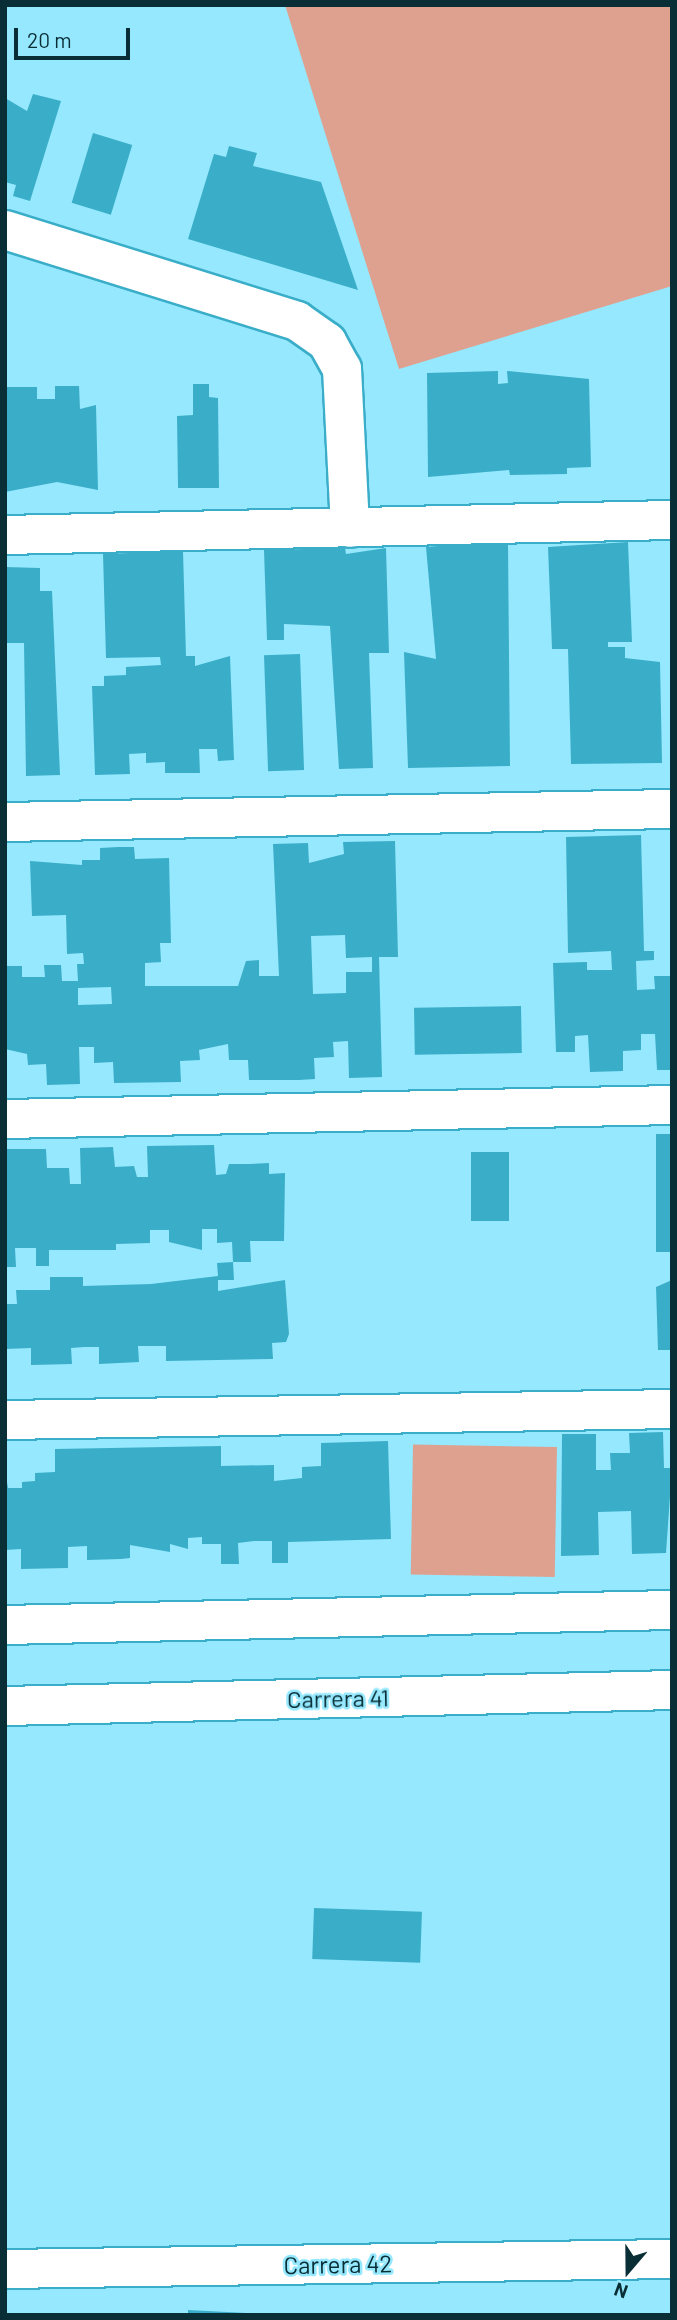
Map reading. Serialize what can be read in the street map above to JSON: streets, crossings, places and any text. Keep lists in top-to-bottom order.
{
  "streets": {
    "street": ["Carrera 41", "Carrera 42"]
  },
  "scale_bar": "20 m",
  "north": "bottom"
}
